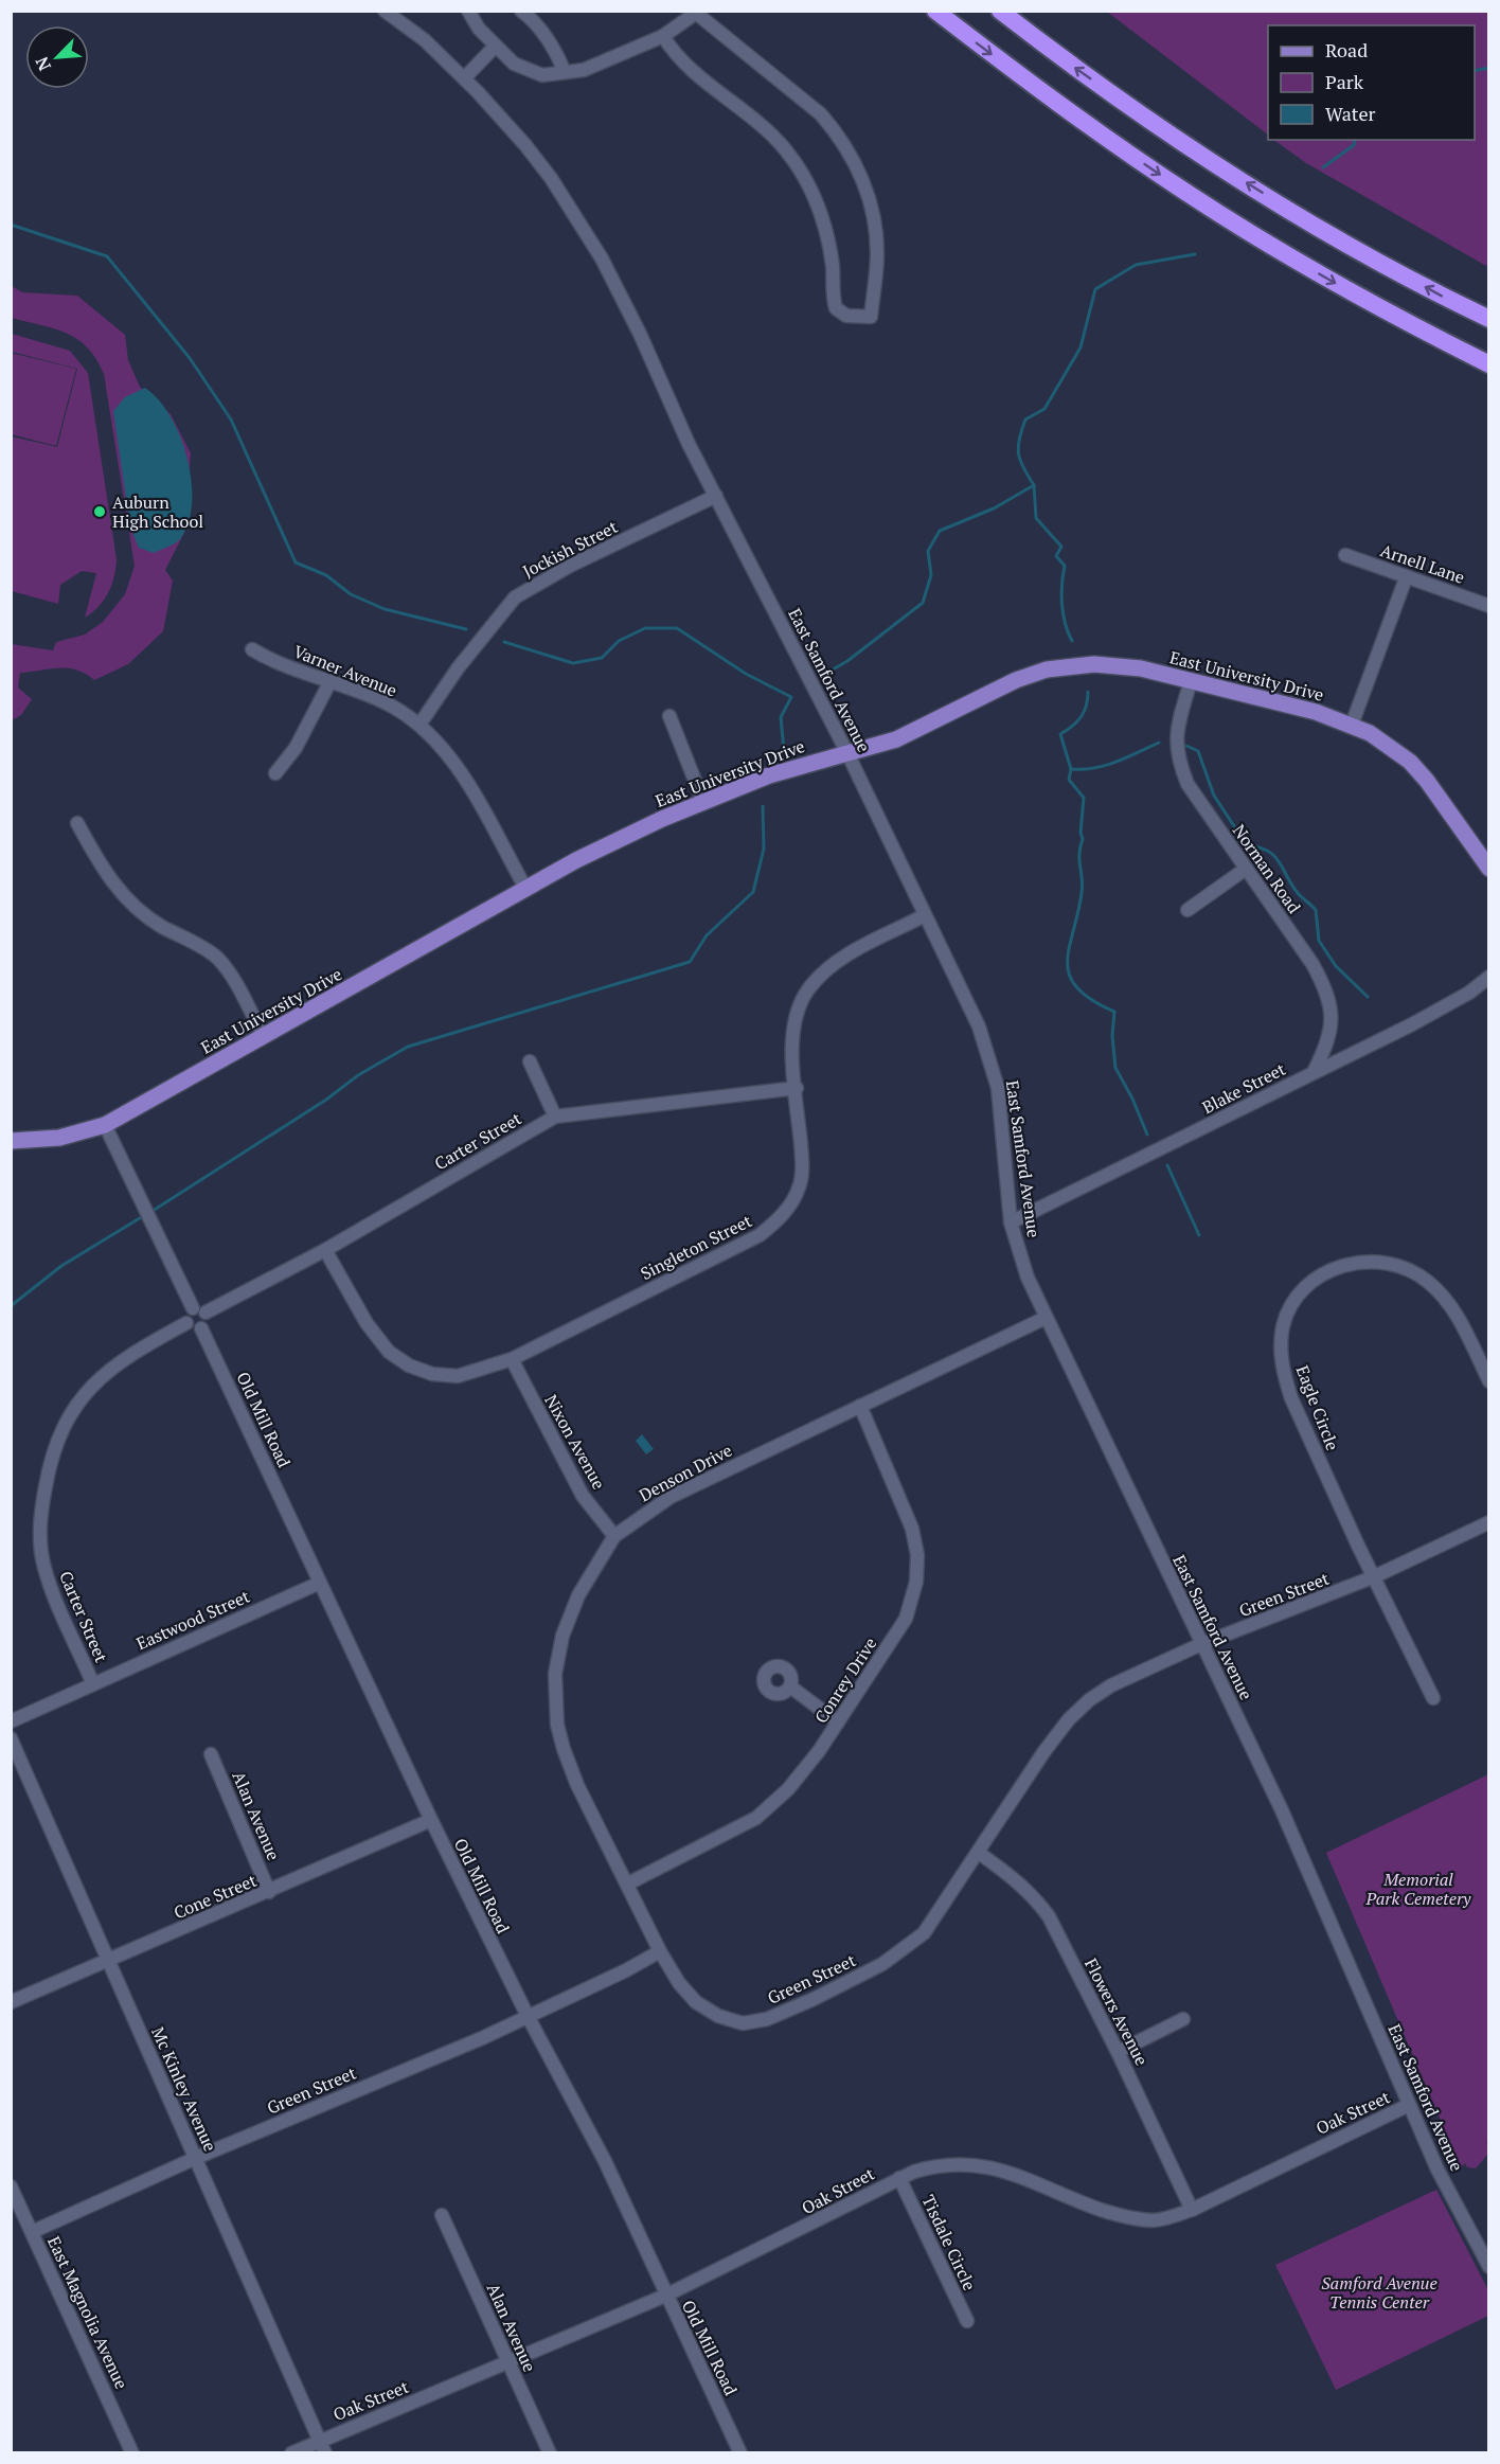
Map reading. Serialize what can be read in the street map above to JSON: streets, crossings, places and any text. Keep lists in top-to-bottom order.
{
  "streets": {
    "main road": ["East University Drive"],
    "street": [
      "Jockish Street",
      "Arnell Lane",
      "Varner Avenue",
      "East Samford Avenue",
      "Norman Road",
      "Blake Street",
      "Carter Street",
      "Singleton Street",
      "Eagle Circle",
      "Old Mill Road",
      "Nixon Avenue",
      "Denson Drive",
      "Green Street",
      "Eastwood Street",
      "Conrey Drive",
      "Alan Avenue",
      "Cone Street",
      "Flowers Avenue",
      "Mc Kinley Avenue",
      "Oak Street",
      "Tisdale Circle",
      "East Magnolia Avenue"
    ]
  },
  "crossings": [
    ["Jockish Street", "Varner Avenue"],
    ["Jockish Street", "East Samford Avenue"],
    ["Varner Avenue", "East University Drive"],
    ["East University Drive", "East Samford Avenue"],
    ["East University Drive", "Norman Road"],
    ["East Samford Avenue", "Blake Street"],
    ["East Samford Avenue", "Singleton Street"],
    ["East Samford Avenue", "Denson Drive"],
    ["East Samford Avenue", "Green Street"],
    ["East Samford Avenue", "Oak Street"],
    ["Norman Road", "Blake Street"],
    ["Carter Street", "Singleton Street"],
    ["Carter Street", "Old Mill Road"],
    ["Carter Street", "Eastwood Street"],
    ["Singleton Street", "Nixon Avenue"],
    ["Eagle Circle", "Green Street"],
    ["Old Mill Road", "Green Street"],
    ["Old Mill Road", "Eastwood Street"],
    ["Old Mill Road", "Cone Street"],
    ["Old Mill Road", "Oak Street"],
    ["Nixon Avenue", "Denson Drive"],
    ["Denson Drive", "Green Street"],
    ["Denson Drive", "Conrey Drive"],
    ["Green Street", "Flowers Avenue"],
    ["Green Street", "Mc Kinley Avenue"],
    ["Green Street", "East Magnolia Avenue"],
    ["Alan Avenue", "Cone Street"],
    ["Alan Avenue", "Oak Street"],
    ["Cone Street", "Mc Kinley Avenue"],
    ["Flowers Avenue", "Oak Street"],
    ["Mc Kinley Avenue", "Oak Street"],
    ["Oak Street", "Tisdale Circle"]
  ],
  "parks": ["Memorial Park Cemetery", "Samford Avenue Tennis Center"],
  "places": ["Auburn High School"],
  "legend": ["Road", "Park", "Water"],
  "north": "bottom left"
}
